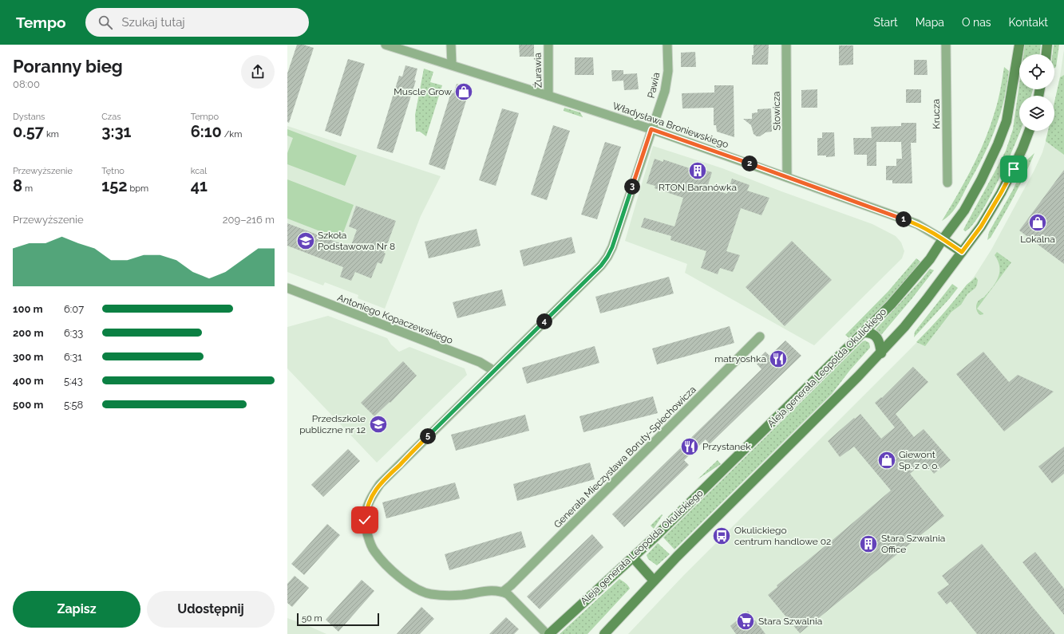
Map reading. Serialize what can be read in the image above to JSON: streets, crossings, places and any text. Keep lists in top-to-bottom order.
{
  "streets": {
    "main road": ["Aleja generała Leopolda Okulickiego"],
    "street": [
      "Żurawia",
      "Pawia",
      "Słowicza",
      "Krucza",
      "Władysława Broniewskiego",
      "Antoniego Kopaczewskiego",
      "Generała Mieczysława Boruty-Spiechowicza"
    ]
  },
  "crossings": [
    ["Żurawia", "Władysława Broniewskiego"],
    ["Pawia", "Władysława Broniewskiego"],
    ["Słowicza", "Władysława Broniewskiego"],
    ["Władysława Broniewskiego", "Aleja generała Leopolda Okulickiego"]
  ],
  "places": {
    "shop": ["Muscle Grow", "Lokalna", "Giewont Sp. z o. o."],
    "building": ["RTON Baranówka", "Stara Szwalnia Office"],
    "school or university": ["Szkoła Podstawowa Nr 8", "Przedszkole publiczne nr 12"],
    "restaurant": ["matryoshka", "Przystanek"],
    "bus stop": ["Okulickiego centrum handlowe 02"],
    "supermarket": ["Stara Szwalnia"]
  },
  "scale_bar": "50 m",
  "page": {
    "header": "Tempo",
    "search": "Szukaj tutaj",
    "nav": [
      "Start",
      "Mapa",
      "O nas",
      "Kontakt"
    ],
    "heading": ["Poranny bieg", "08:00"],
    "stats": [
      ["Dystans", "0.57 km"],
      ["Czas", "3:31"],
      ["Tempo", "6:10 /km"],
      ["Przewyższenie", "8 m"],
      ["Tętno", "152 bpm"],
      ["kcal", "41"]
    ],
    "pins": [
      "2",
      "3",
      "1",
      "4",
      "5"
    ],
    "chart": ["Przewyższenie", "209–216 m"],
    "list": [
      {
        "name": "100 m",
        "note": "6:07"
      },
      {
        "name": "200 m",
        "note": "6:33"
      },
      {
        "name": "300 m",
        "note": "6:31"
      },
      {
        "name": "400 m",
        "note": "5:43"
      },
      {
        "name": "500 m",
        "note": "5:58"
      }
    ],
    "buttons": ["Zapisz", "Udostępnij"],
    "scale": "50 m"
  }
}
